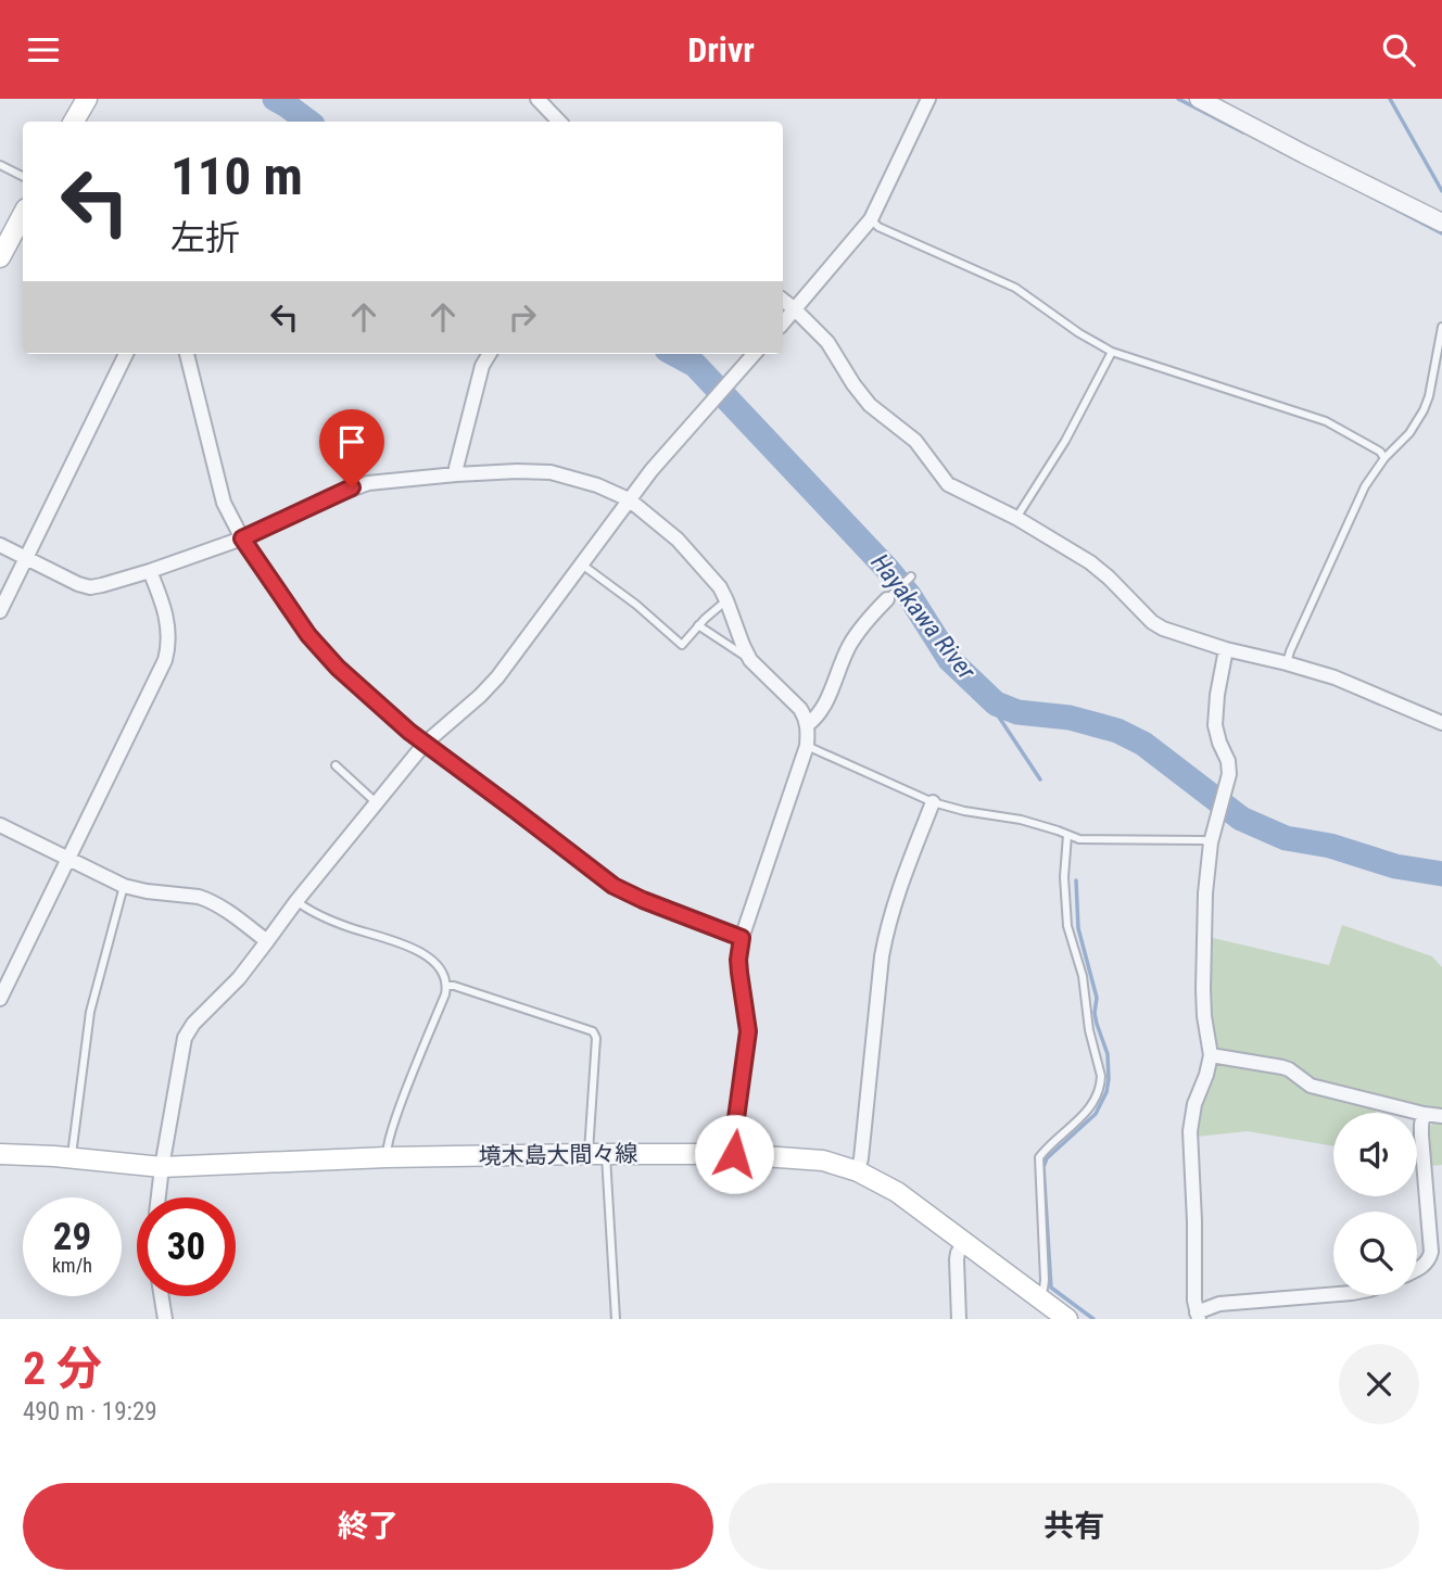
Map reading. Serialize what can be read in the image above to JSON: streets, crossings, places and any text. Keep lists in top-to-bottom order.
{
  "streets": {
    "main road": ["境木島大間々線"]
  },
  "water": ["Hayakawa River"],
  "page": {
    "header": "Drivr",
    "turn": ["110 m", "左折"],
    "speed": "29 km/h",
    "limit": "30",
    "heading": ["2 分", "490 m · 19:29"],
    "buttons": ["終了", "共有"]
  }
}
